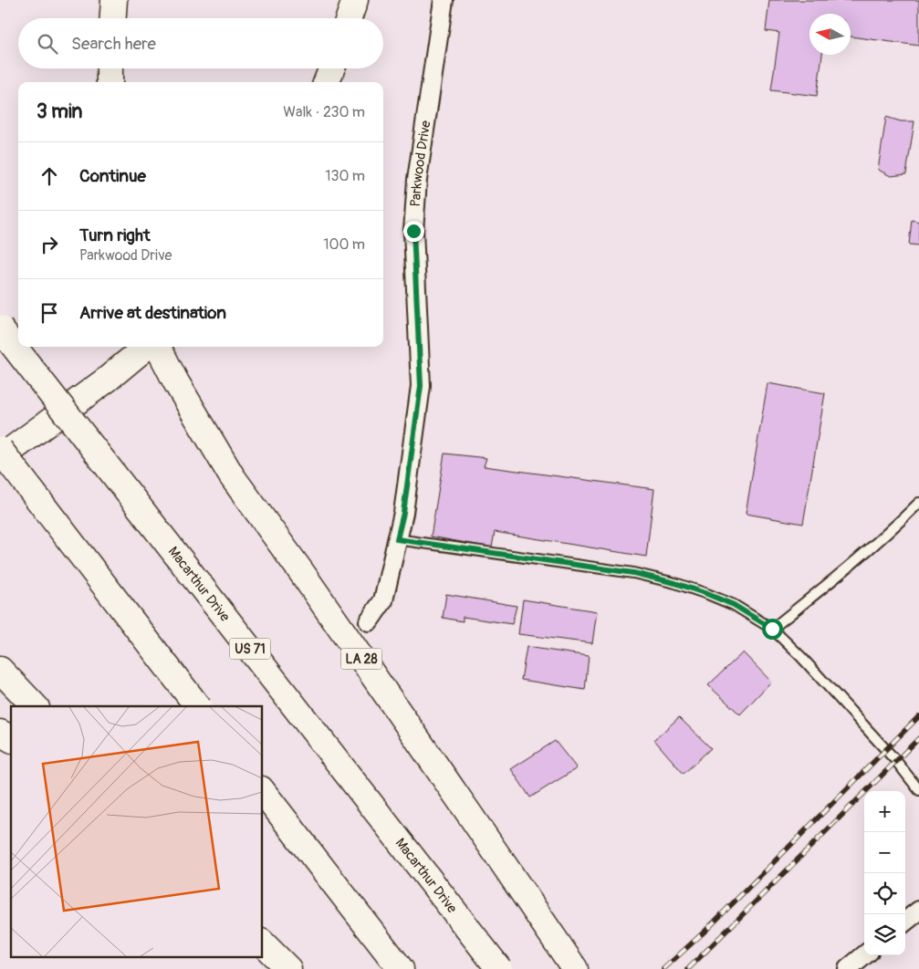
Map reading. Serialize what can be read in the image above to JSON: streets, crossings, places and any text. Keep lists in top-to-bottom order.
{
  "streets": {
    "highway": ["Macarthur Drive", "US 71", "LA 28"],
    "street": ["Parkwood Drive"]
  },
  "north": "left",
  "page": {
    "search": "Search here",
    "heading": ["3 min", "Walk · 230 m"],
    "list": [
      ["Continue", "130 m"],
      ["Turn right", "Parkwood Drive", "100 m"],
      "Arrive at destination"
    ],
    "map_buttons": ["+", "−"]
  }
}
